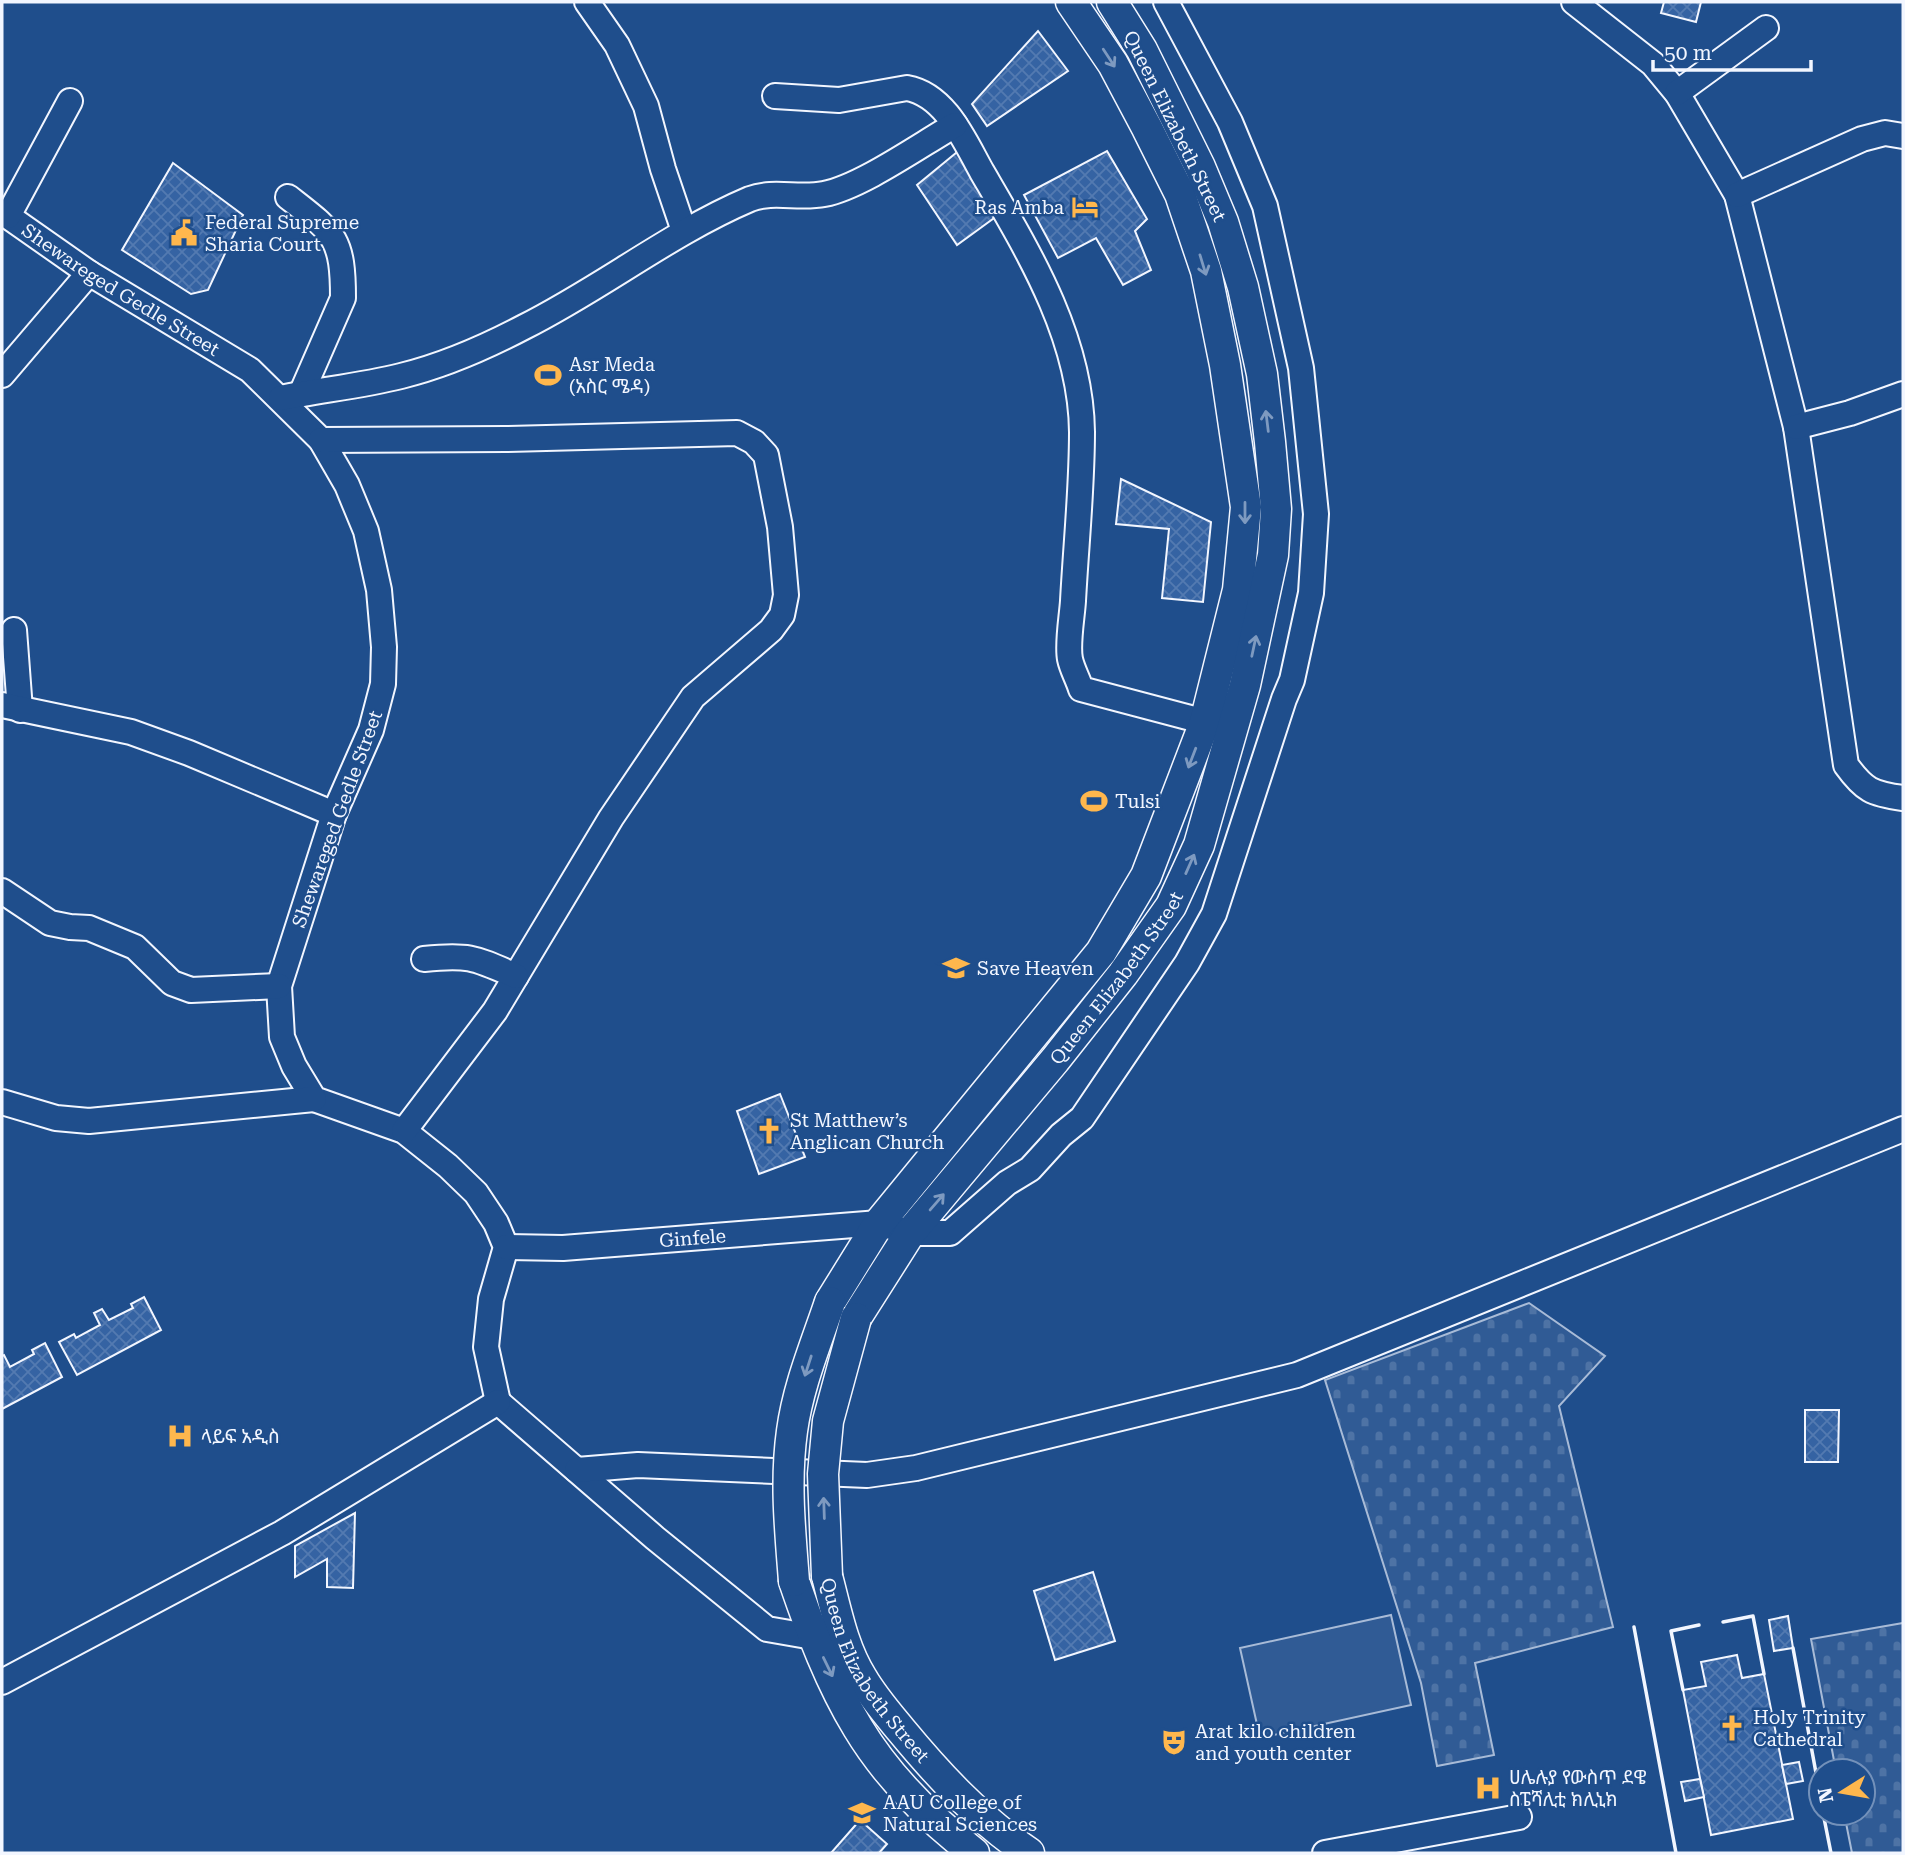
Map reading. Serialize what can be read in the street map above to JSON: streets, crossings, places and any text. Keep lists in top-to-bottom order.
{
  "streets": {
    "main road": ["Queen Elizabeth Street"],
    "street": ["Shewareged Gedle Street", "Ginfele"]
  },
  "crossings": [
    ["Queen Elizabeth Street", "Ginfele"]
  ],
  "places": {
    "hotel": ["Ras Amba"],
    "public building": ["Federal Supreme Sharia Court"],
    "sports": ["Asr Meda (አስር ሜዳ)", "Tulsi"],
    "school or university": ["Save Heaven", "AAU College of Natural Sciences"],
    "church": ["St Matthew’s Anglican Church", "Holy Trinity Cathedral"],
    "hospital": ["ላይፍ አዲስ", "ሀሌሉያ የውስጥ ደዌ ስፔሻሊቲ ክሊኒክ"],
    "theatre": ["Arat kilo children and youth center"]
  },
  "scale_bar": "50 m",
  "north": "left"
}
